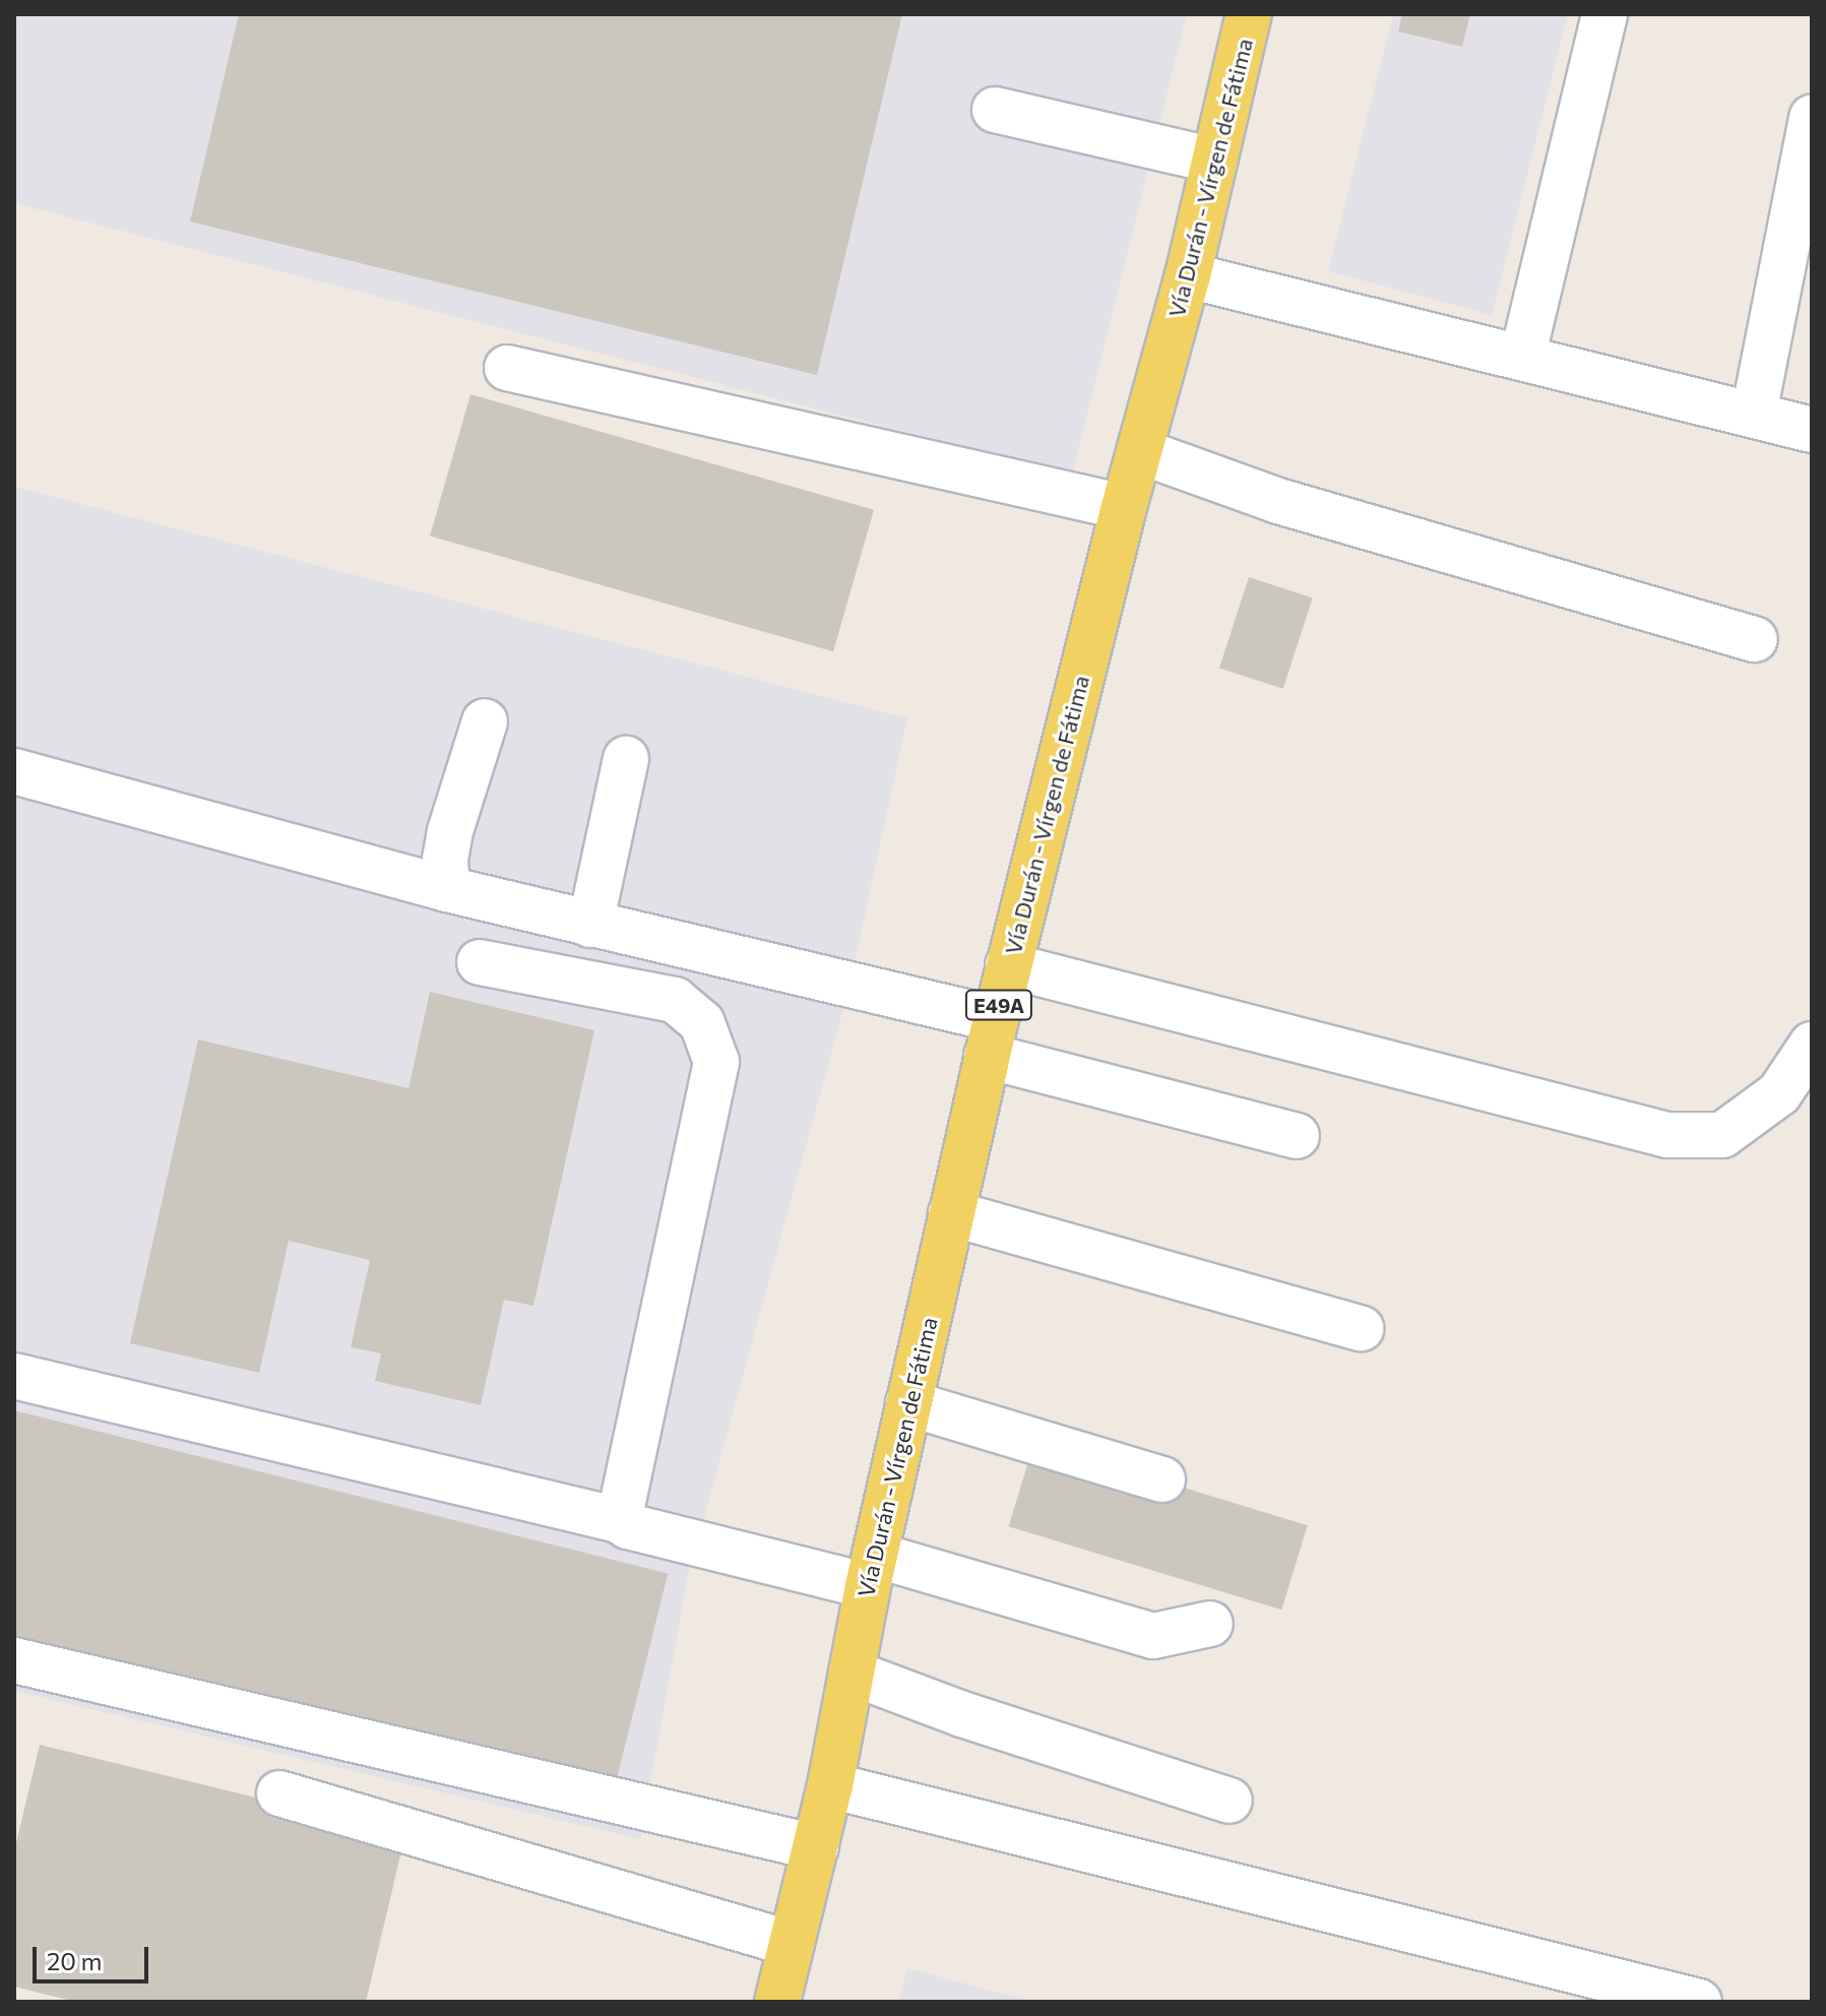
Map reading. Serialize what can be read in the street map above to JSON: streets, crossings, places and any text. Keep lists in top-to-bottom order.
{
  "streets": {
    "main road": ["Vía Durán - Vírgen de Fátima", "E49A"]
  },
  "scale_bar": "20 m"
}
